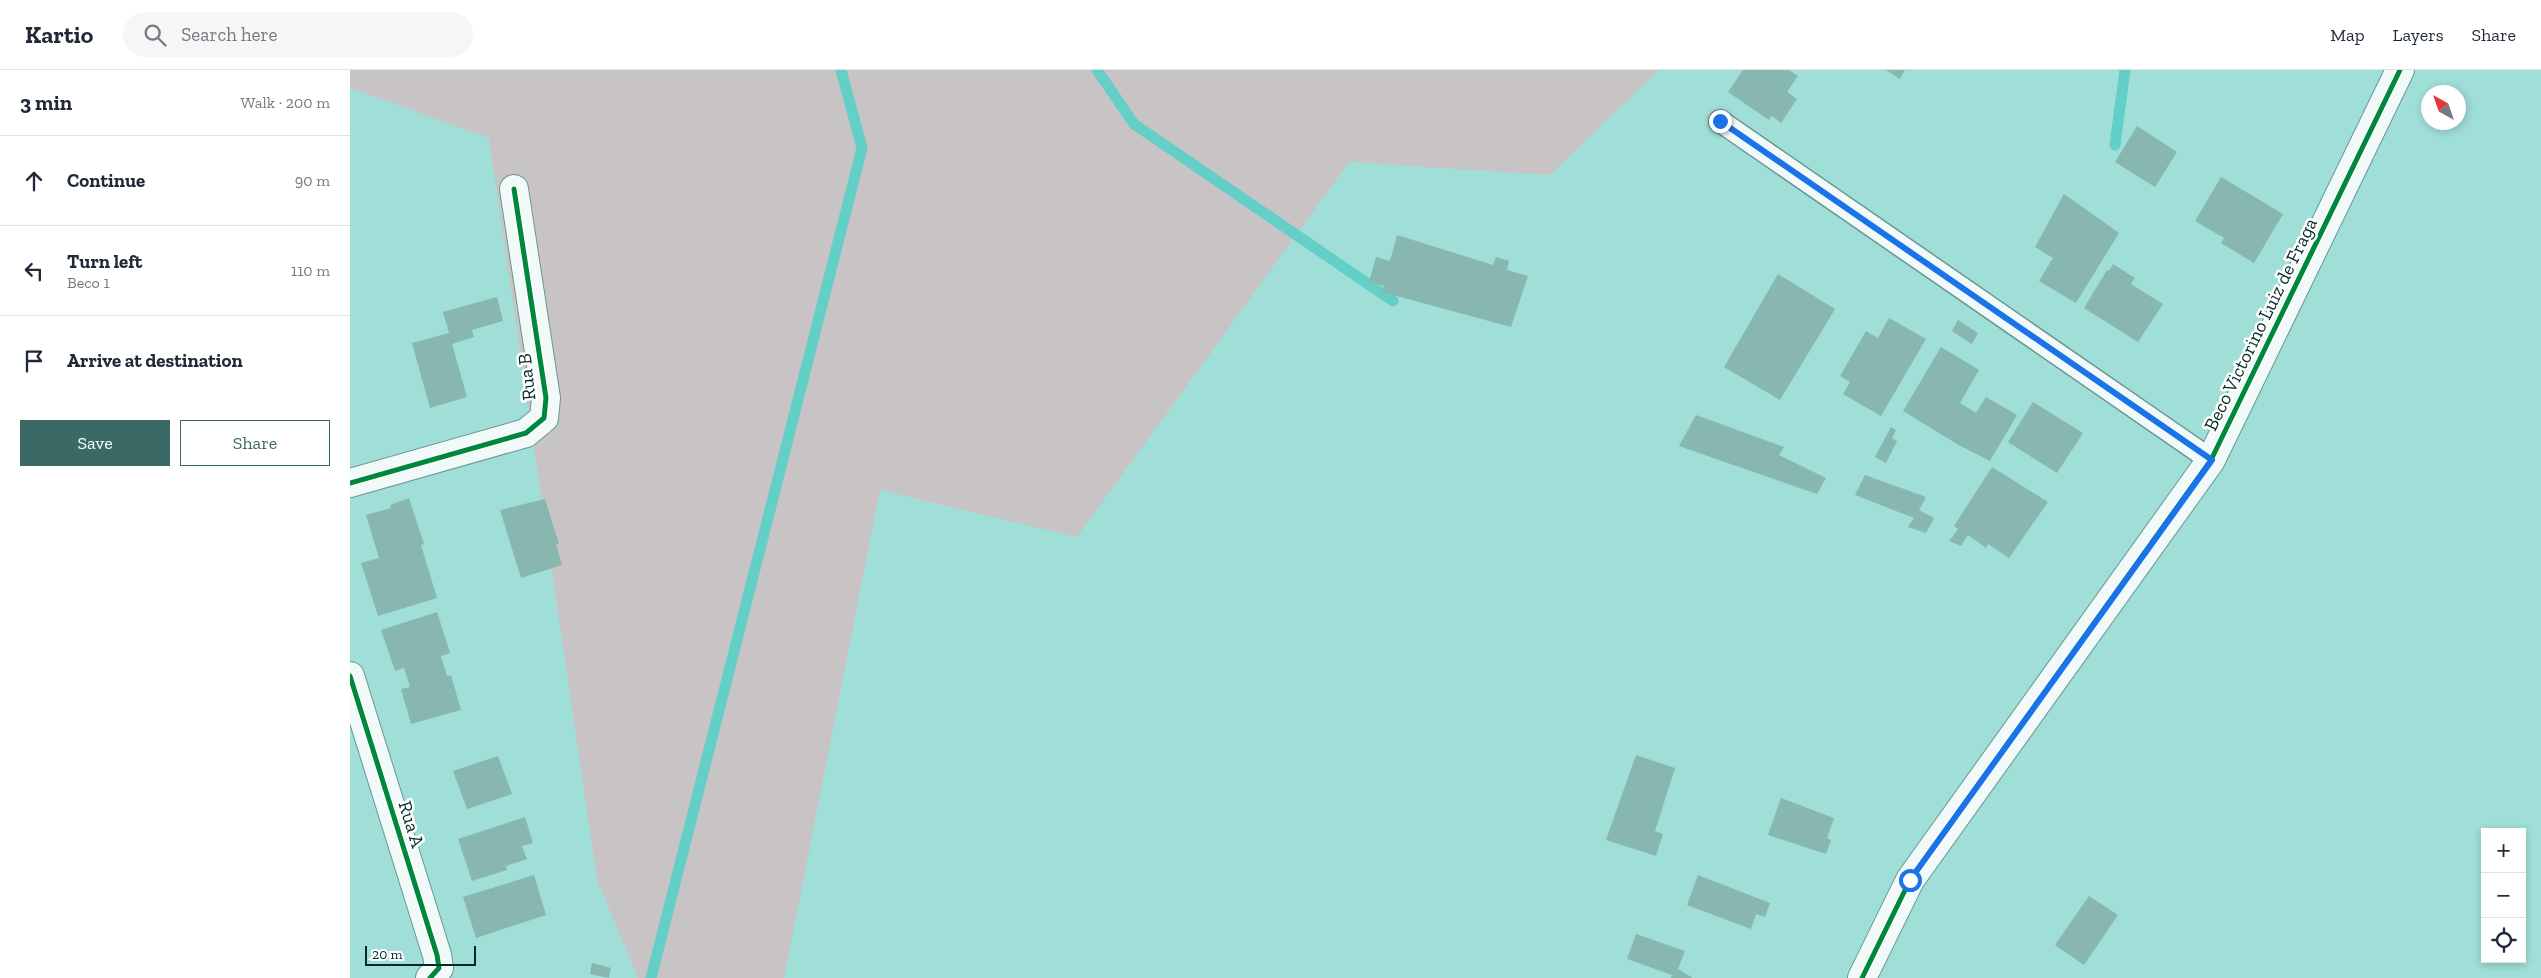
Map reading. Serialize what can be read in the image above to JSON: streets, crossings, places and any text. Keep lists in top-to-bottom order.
{
  "streets": {
    "street": ["Beco Victorino Luiz de Fraga", "Rua B", "Rua A"]
  },
  "scale_bar": "20 m",
  "north": "top left",
  "page": {
    "header": "Kartio",
    "search": "Search here",
    "nav": ["Map", "Layers", "Share"],
    "heading": ["3 min", "Walk · 200 m"],
    "list": [
      ["Continue", "90 m"],
      ["Turn left", "Beco 1", "110 m"],
      "Arrive at destination"
    ],
    "buttons": ["Save", "Share"],
    "map_buttons": ["+", "−"],
    "scale": "20 m"
  }
}
